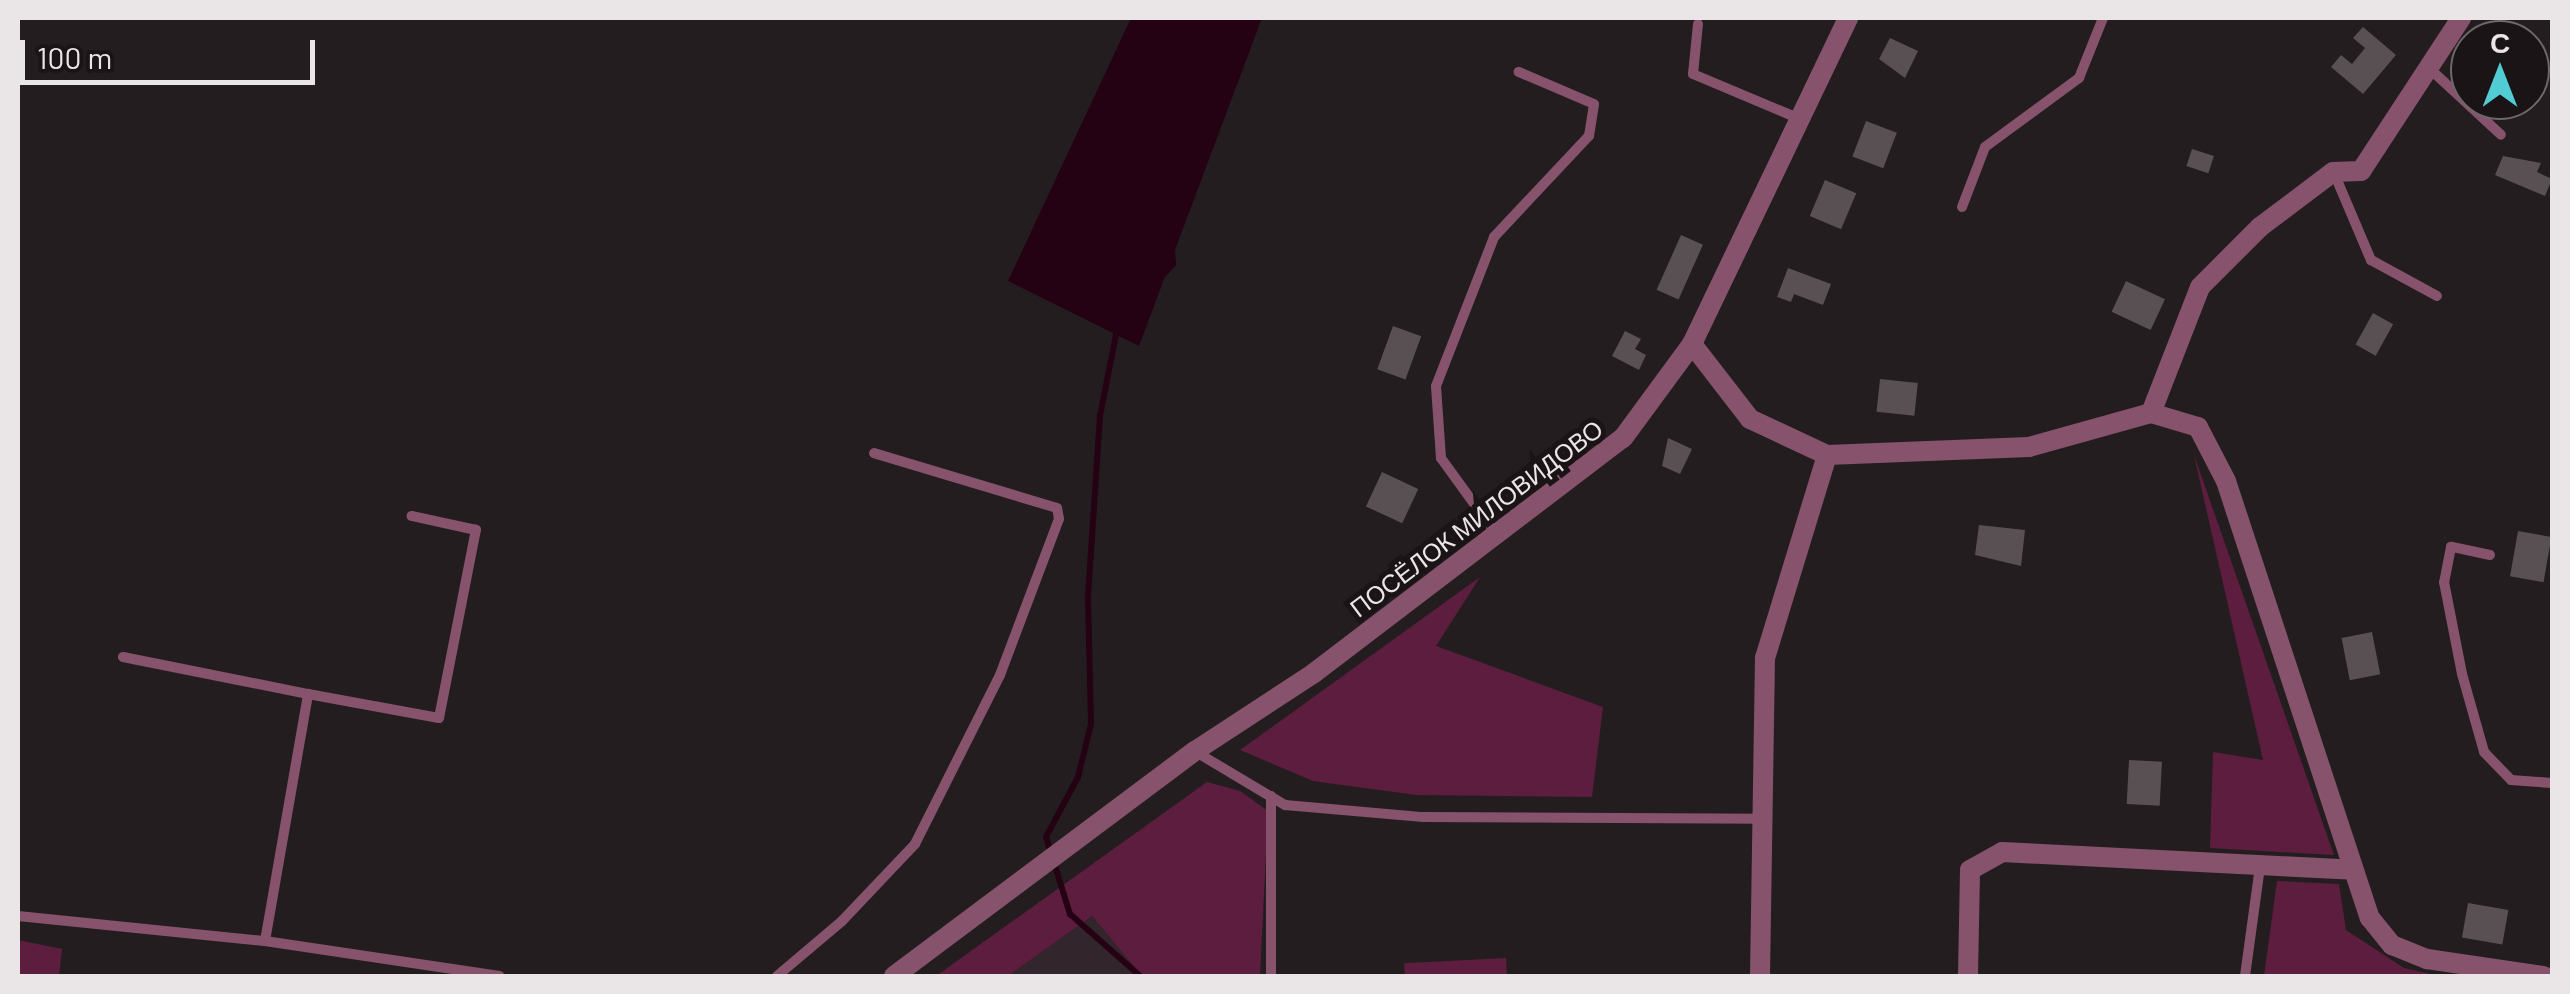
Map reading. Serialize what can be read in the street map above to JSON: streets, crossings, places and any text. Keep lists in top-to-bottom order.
{
  "streets": {
    "street": ["ПОСЁЛОК МИЛОВИДОВО"]
  },
  "scale_bar": "100 m",
  "north": "top"
}
